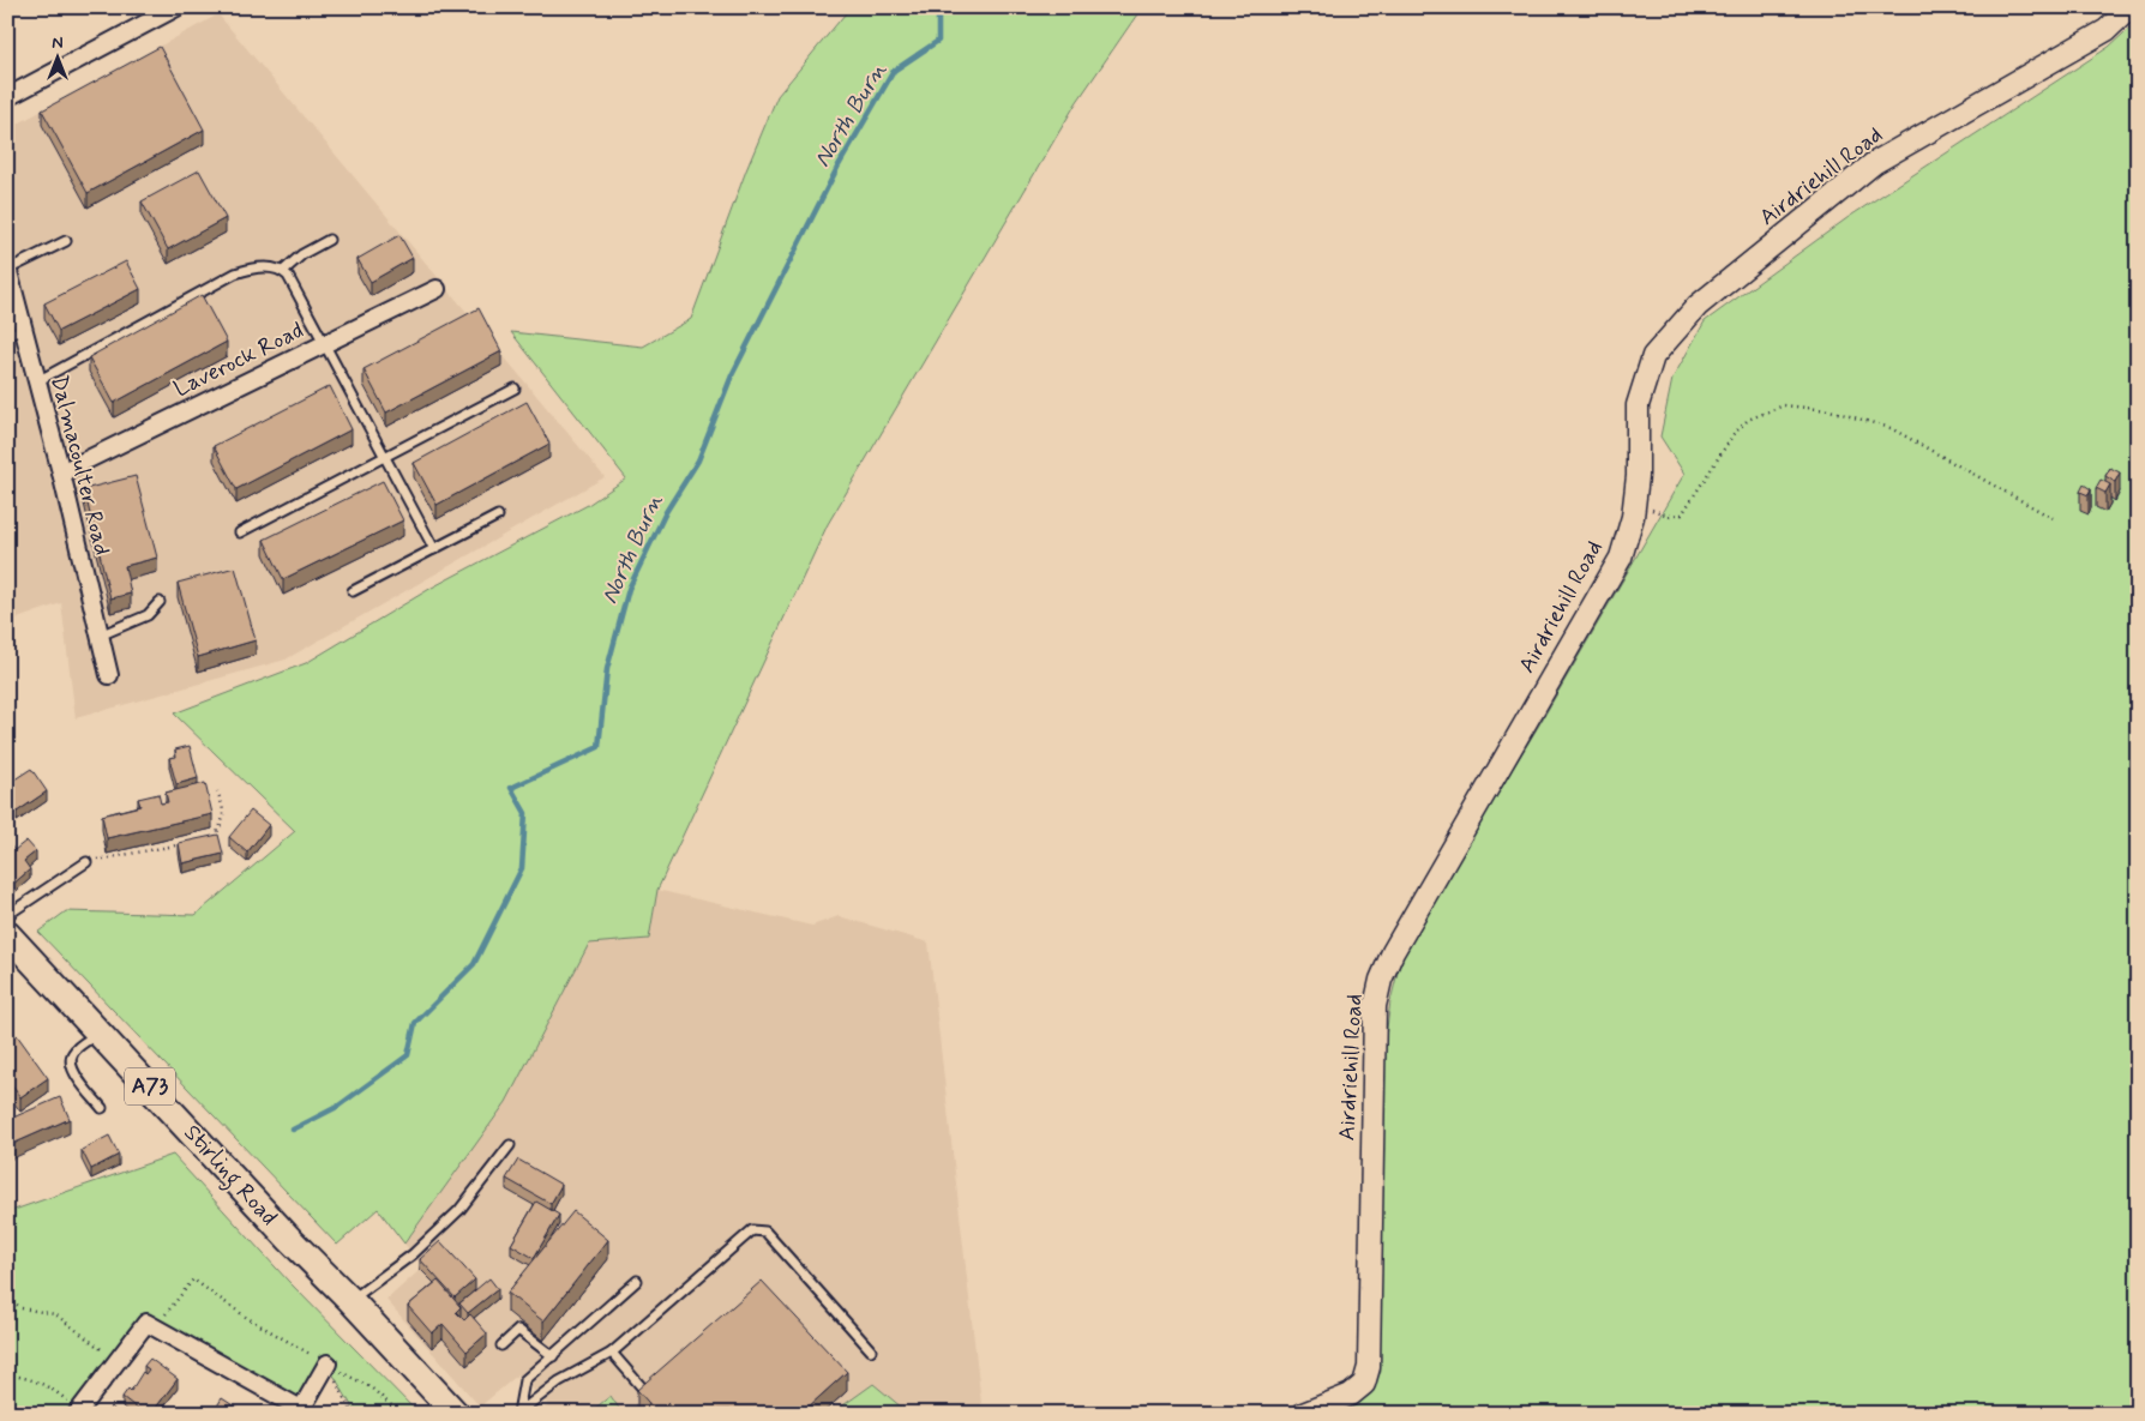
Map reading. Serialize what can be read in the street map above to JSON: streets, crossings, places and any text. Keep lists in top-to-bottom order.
{
  "streets": {
    "main road": ["A73", "Stirling Road"],
    "street": ["Airdriehill Road", "Laverock Road", "Dalmacoulter Road"]
  },
  "crossings": [
    ["Laverock Road", "Dalmacoulter Road"]
  ],
  "water": ["North Burn"],
  "north": "top"
}
